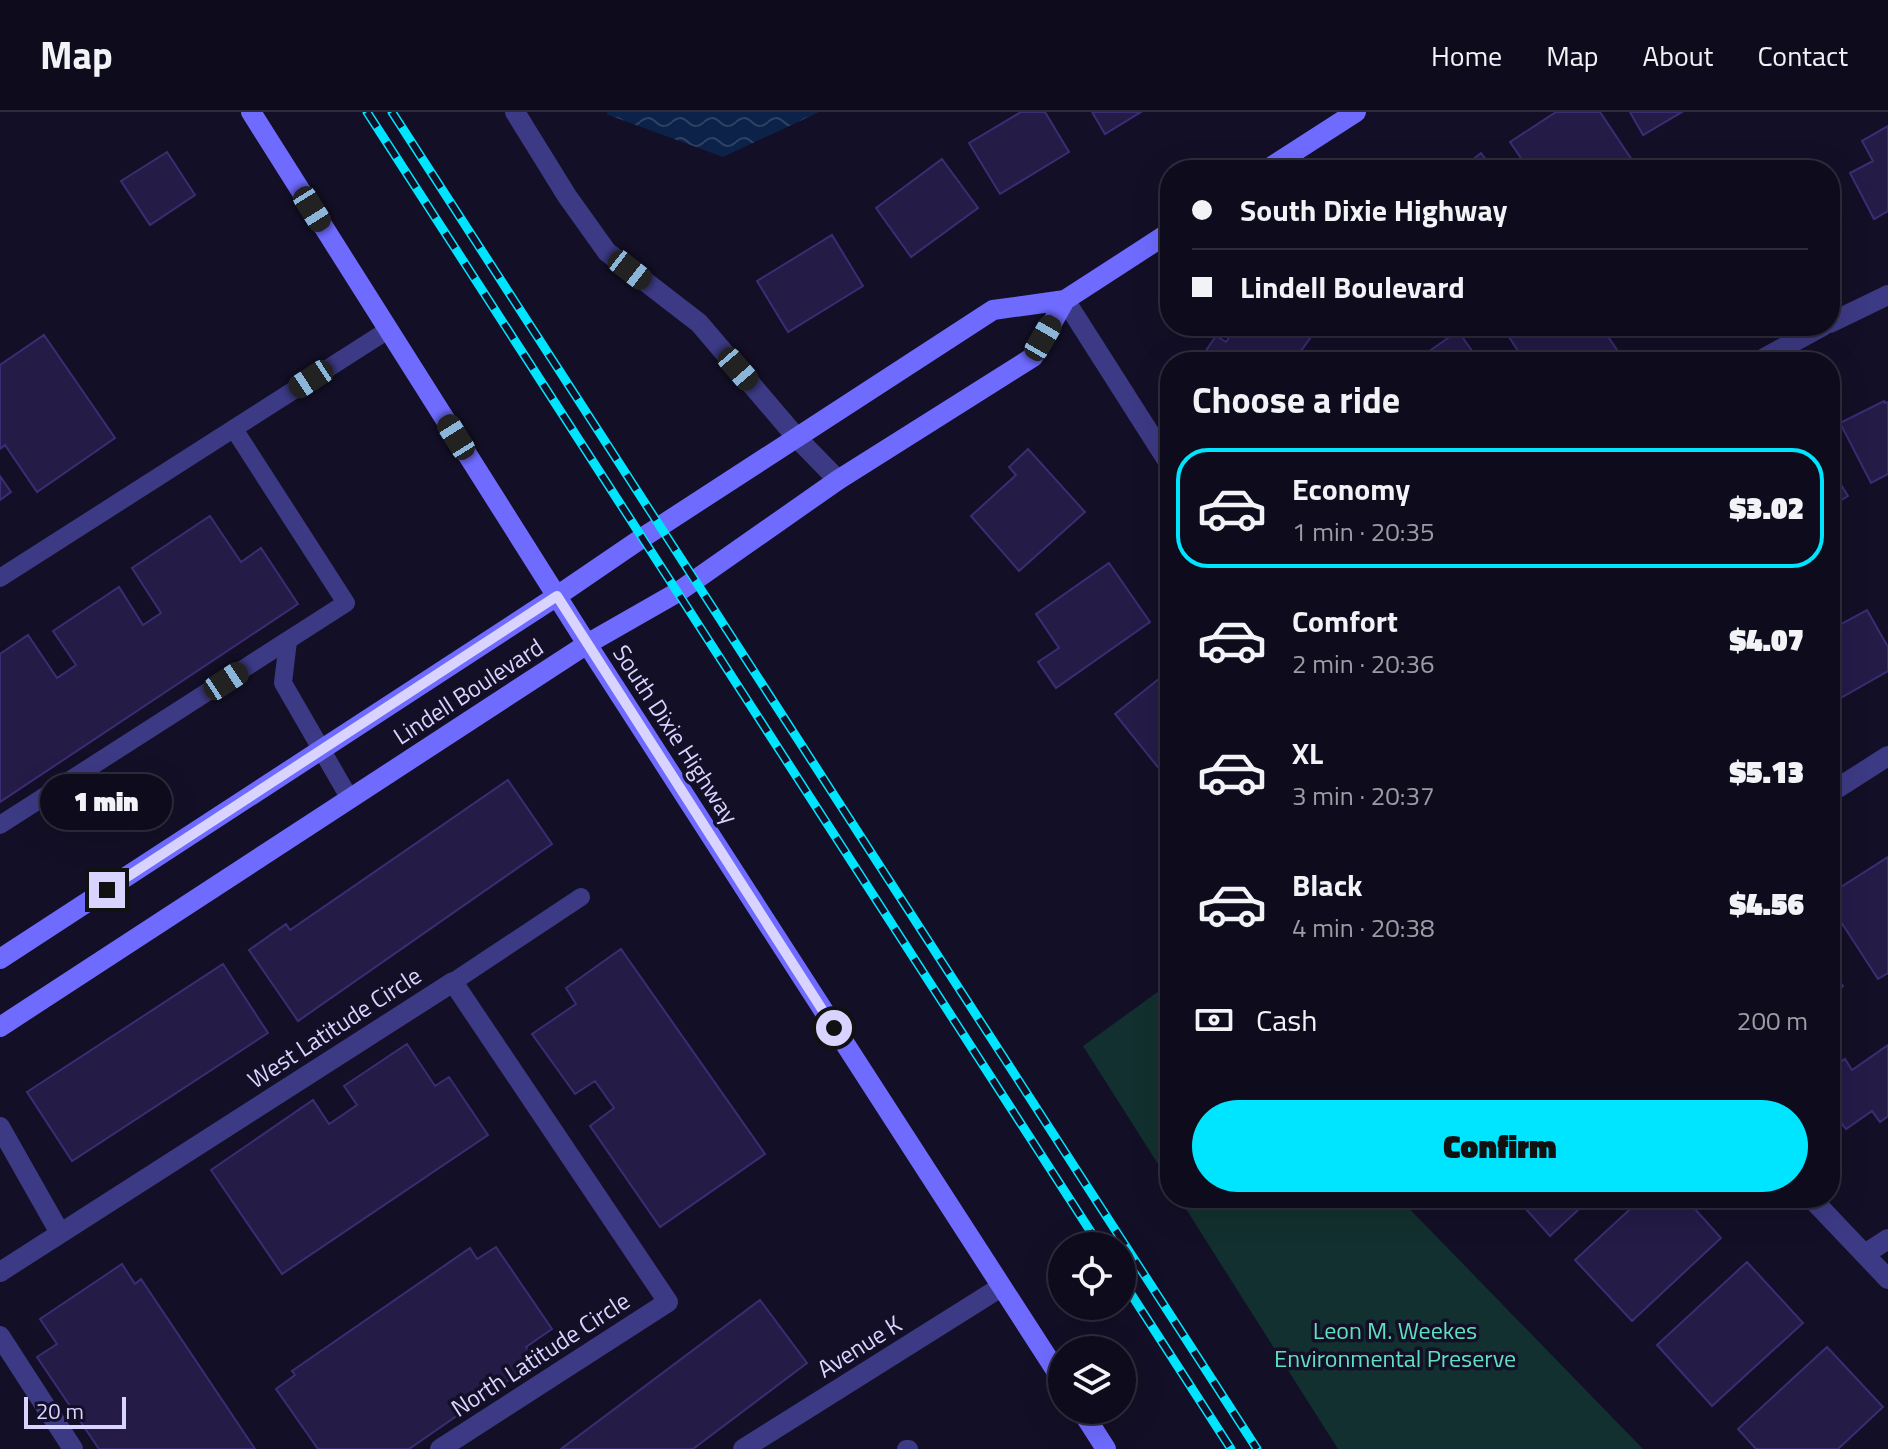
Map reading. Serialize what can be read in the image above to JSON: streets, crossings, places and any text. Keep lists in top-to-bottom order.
{
  "streets": {
    "street": [
      "Lindell Boulevard",
      "South Dixie Highway",
      "West Latitude Circle",
      "Avenue K",
      "North Latitude Circle"
    ]
  },
  "crossings": [
    ["Lindell Boulevard", "South Dixie Highway"],
    ["South Dixie Highway", "Avenue K"],
    ["West Latitude Circle", "North Latitude Circle"]
  ],
  "parks": ["Leon M. Weekes Environmental Preserve"],
  "scale_bar": "20 m",
  "page": {
    "header": "Map",
    "nav": [
      "Home",
      "Map",
      "About",
      "Contact"
    ],
    "banner": ["South Dixie Highway", "Lindell Boulevard"],
    "heading": "Choose a ride",
    "list": [
      {
        "name": "Economy",
        "note": "1 min · 20:35",
        "value": "$3.02"
      },
      {
        "name": "Comfort",
        "note": "2 min · 20:36",
        "value": "$4.07"
      },
      {
        "name": "XL",
        "note": "3 min · 20:37",
        "value": "$5.13"
      },
      {
        "name": "Black",
        "note": "4 min · 20:38",
        "value": "$4.56"
      }
    ],
    "bubble": "1 min",
    "pay": ["Cash", "200 m"],
    "buttons": "Confirm",
    "scale": "20 m"
  }
}
